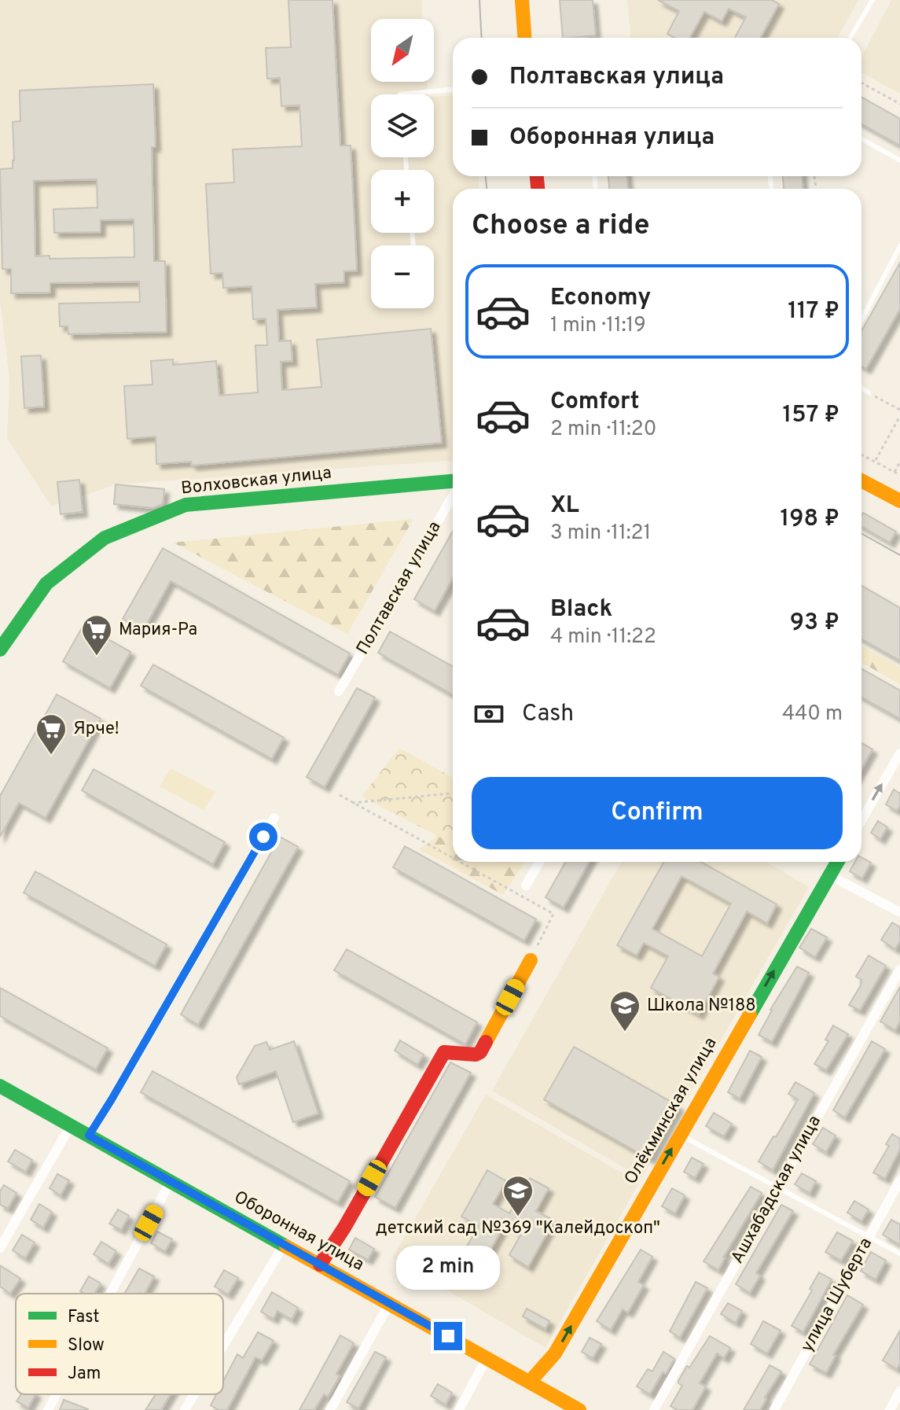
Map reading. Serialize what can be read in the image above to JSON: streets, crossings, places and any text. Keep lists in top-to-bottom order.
{
  "streets": {
    "street": [
      "Волховская улица",
      "Полтавская улица",
      "Олёкминская улица",
      "Ашхабадская улица",
      "Оборонная улица",
      "улица Шуберта"
    ]
  },
  "crossings": [
    ["Олёкминская улица", "Оборонная улица"]
  ],
  "one_way": ["Олёкминская улица"],
  "places": {
    "supermarket": ["Мария-Ра", "Ярче!"],
    "school or university": ["Школа №188", "детский сад №369 \"Калейдоскоп\""]
  },
  "legend": ["Fast", "Slow", "Jam"],
  "north": "bottom left",
  "page": {
    "map_buttons": ["+", "−"],
    "banner": ["Полтавская улица", "Оборонная улица"],
    "heading": "Choose a ride",
    "list": [
      {
        "name": "Economy",
        "note": "1 min · 11:19",
        "value": "117 ₽"
      },
      {
        "name": "Comfort",
        "note": "2 min · 11:20",
        "value": "157 ₽"
      },
      {
        "name": "XL",
        "note": "3 min · 11:21",
        "value": "198 ₽"
      },
      {
        "name": "Black",
        "note": "4 min · 11:22",
        "value": "93 ₽"
      }
    ],
    "pay": ["Cash", "440 m"],
    "buttons": "Confirm",
    "bubble": "2 min"
  }
}
